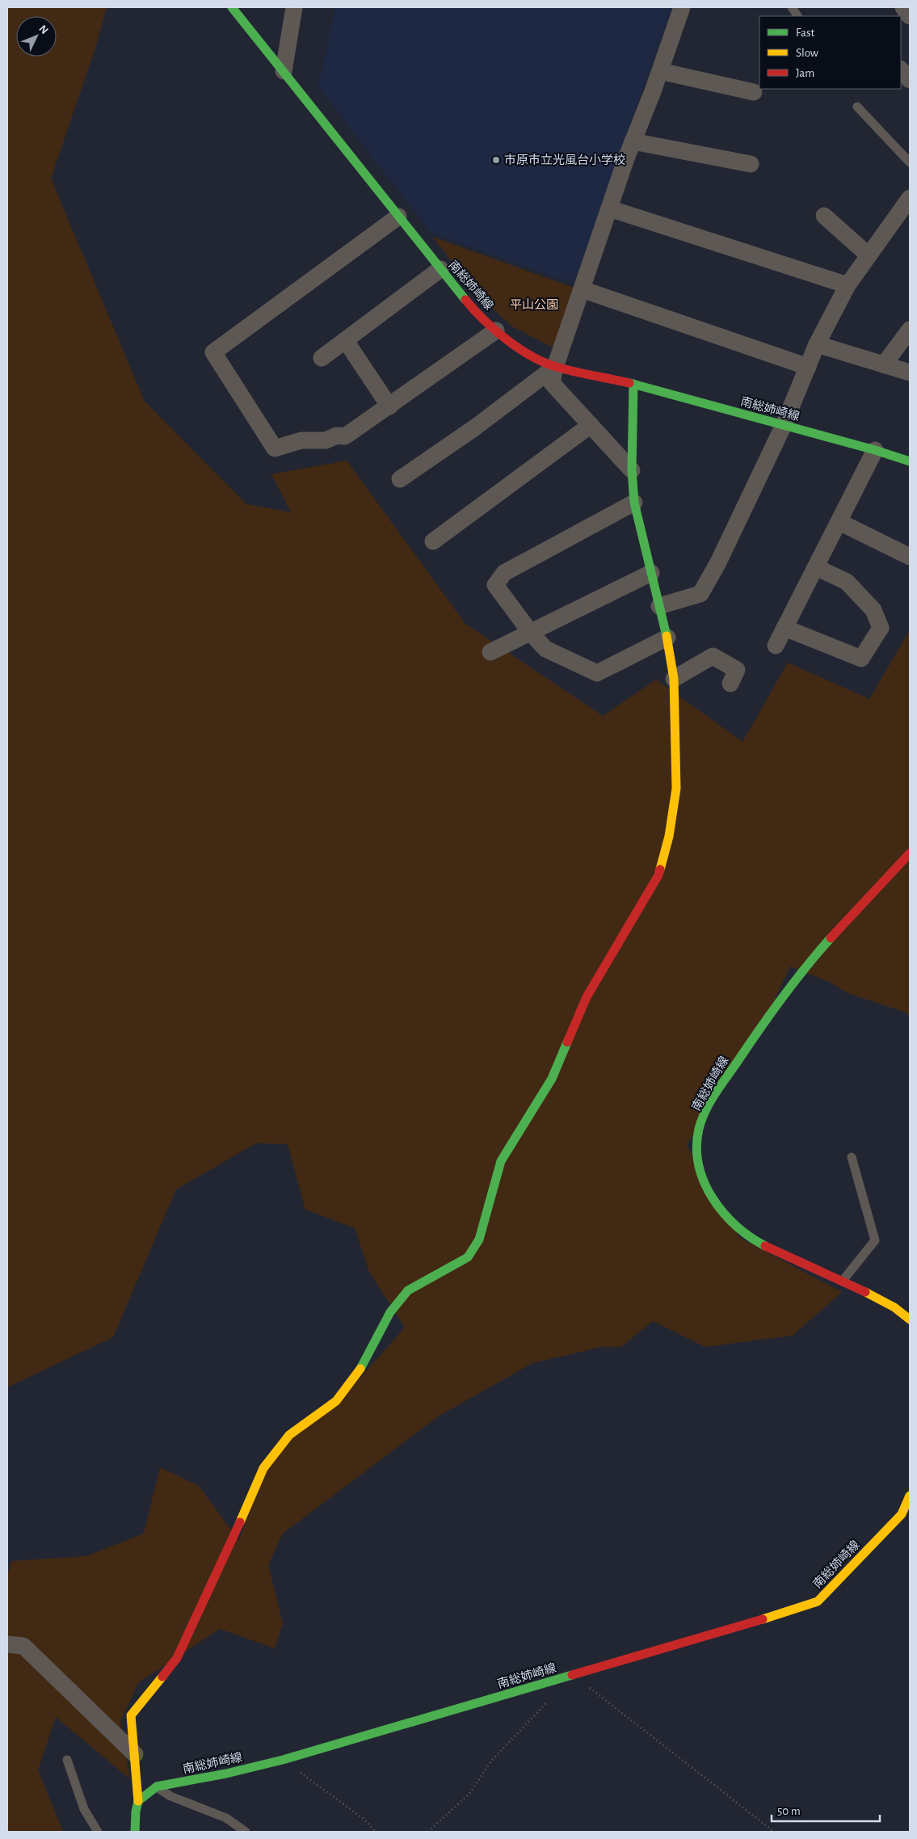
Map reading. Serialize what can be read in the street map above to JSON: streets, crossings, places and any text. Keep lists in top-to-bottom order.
{
  "streets": {
    "main road": ["南総姉崎線"]
  },
  "parks": ["平山公園"],
  "places": ["市原市立光風台小学校"],
  "legend": ["Fast", "Slow", "Jam"],
  "scale_bar": "50 m",
  "north": "top right"
}
